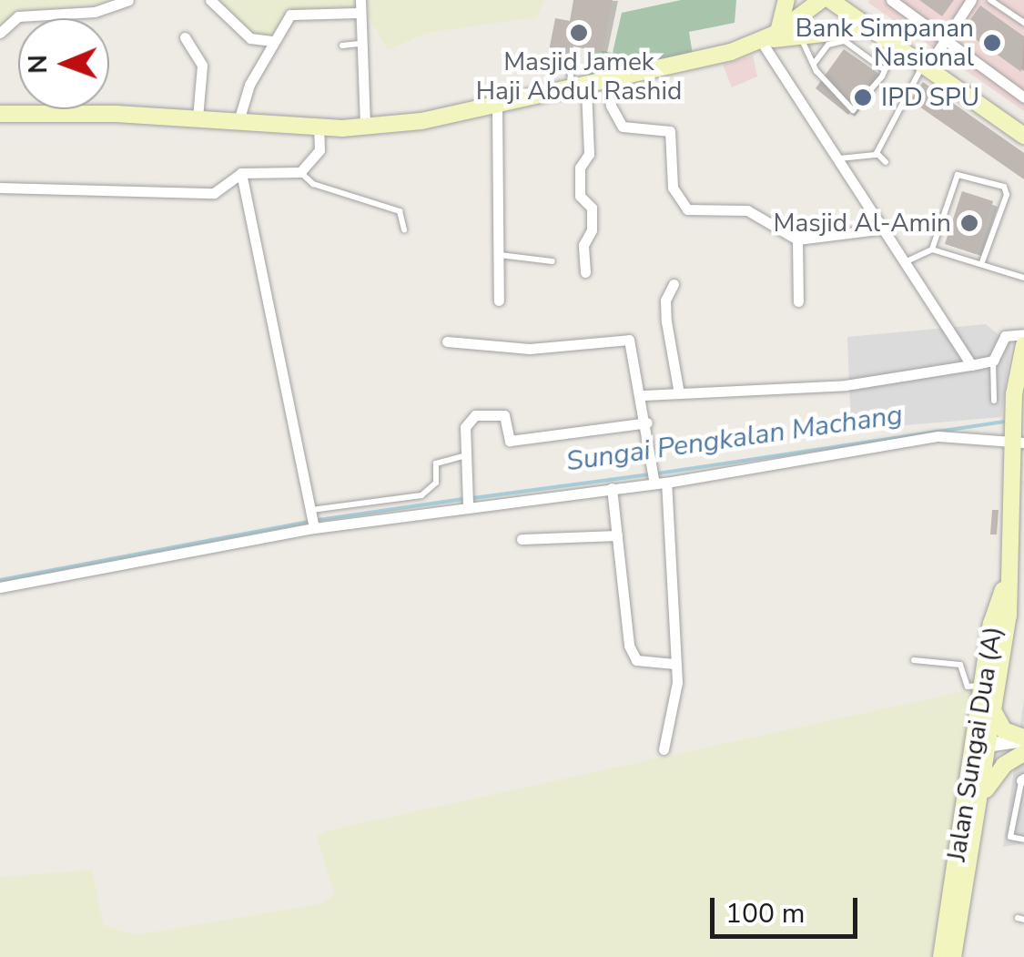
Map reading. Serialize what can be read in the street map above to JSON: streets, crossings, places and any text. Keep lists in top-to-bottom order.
{
  "streets": {
    "main road": ["Jalan Sungai Dua (A)"]
  },
  "water": ["Sungai Pengkalan Machang"],
  "places": [
    "Masjid Jamek Haji Abdul Rashid",
    "Bank Simpanan Nasional",
    "IPD SPU",
    "Masjid Al-Amin"
  ],
  "scale_bar": "100 m",
  "north": "left"
}
